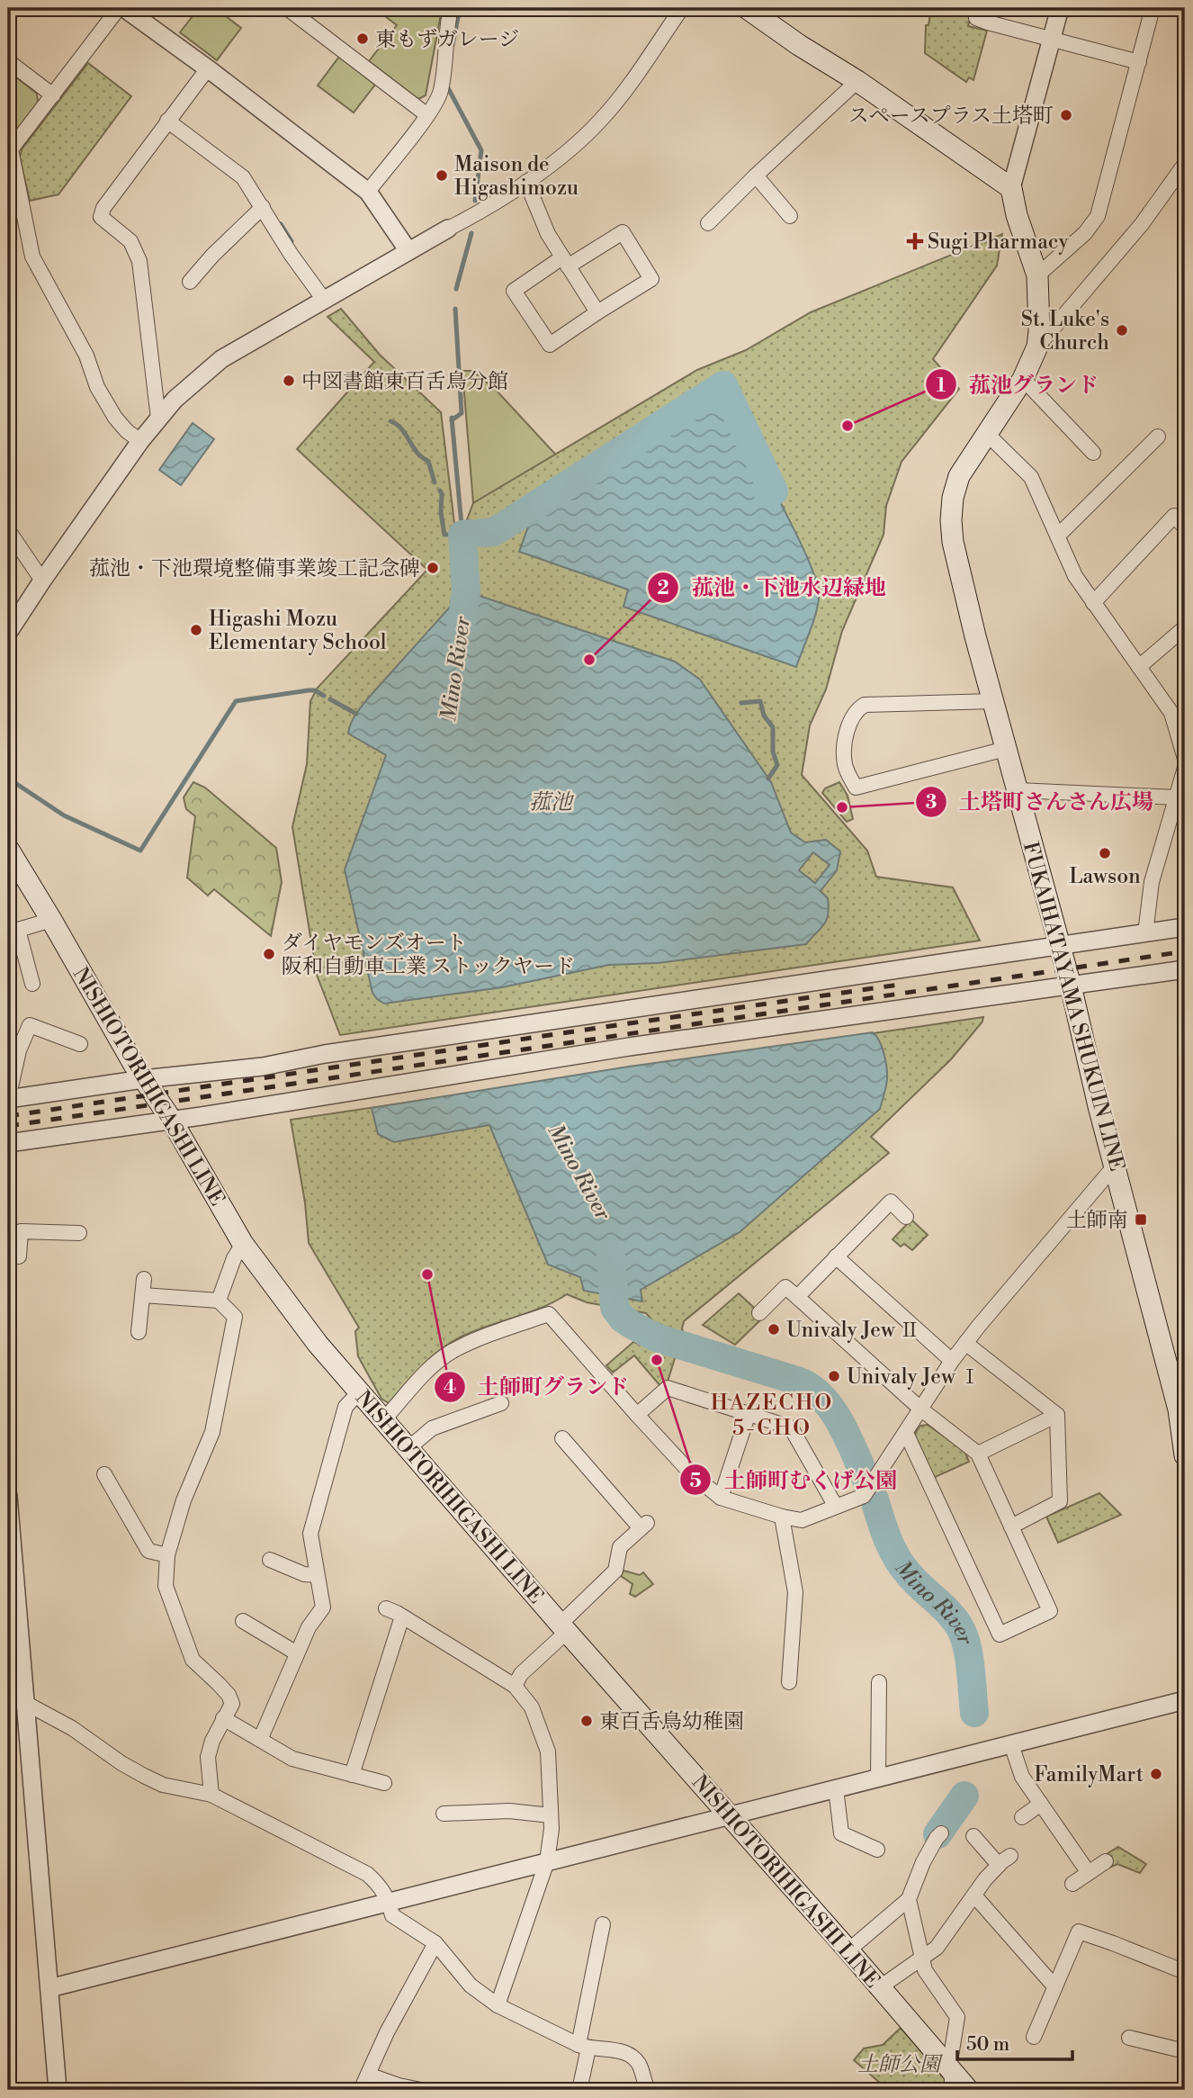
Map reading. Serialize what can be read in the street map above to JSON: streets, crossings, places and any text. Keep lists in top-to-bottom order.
{
  "streets": {
    "main road": ["FUKAIHATAYAMA SHUKUIN LINE", "NISHIOTORIHIGASHI LINE"]
  },
  "districts": ["HAZECHO 5-CHO"],
  "water": ["Mino River", "菰池"],
  "parks": ["土師公園"],
  "places": {
    "other": [
      "東もずガレージ",
      "スペースプラス土塔町",
      "Maison de Higashimozu",
      "St. Luke's Church",
      "中図書館東百舌鳥分館",
      "菰池グランド",
      "菰池・下池環境整備事業竣工記念碑",
      "Higashi Mozu Elementary School",
      "菰池・下池水辺緑地",
      "土塔町さんさん広場",
      "Lawson",
      "ダイヤモンズオート 阪和自動車工業 ストックヤード",
      "土師町グランド",
      "Univaly Jew Ⅱ",
      "土師町むくげ公園",
      "Univaly Jew Ⅰ",
      "東百舌鳥幼稚園",
      "FamilyMart"
    ],
    "health": ["Sugi Pharmacy"],
    "transit": ["土師南"]
  },
  "scale_bar": "50 m"
}
